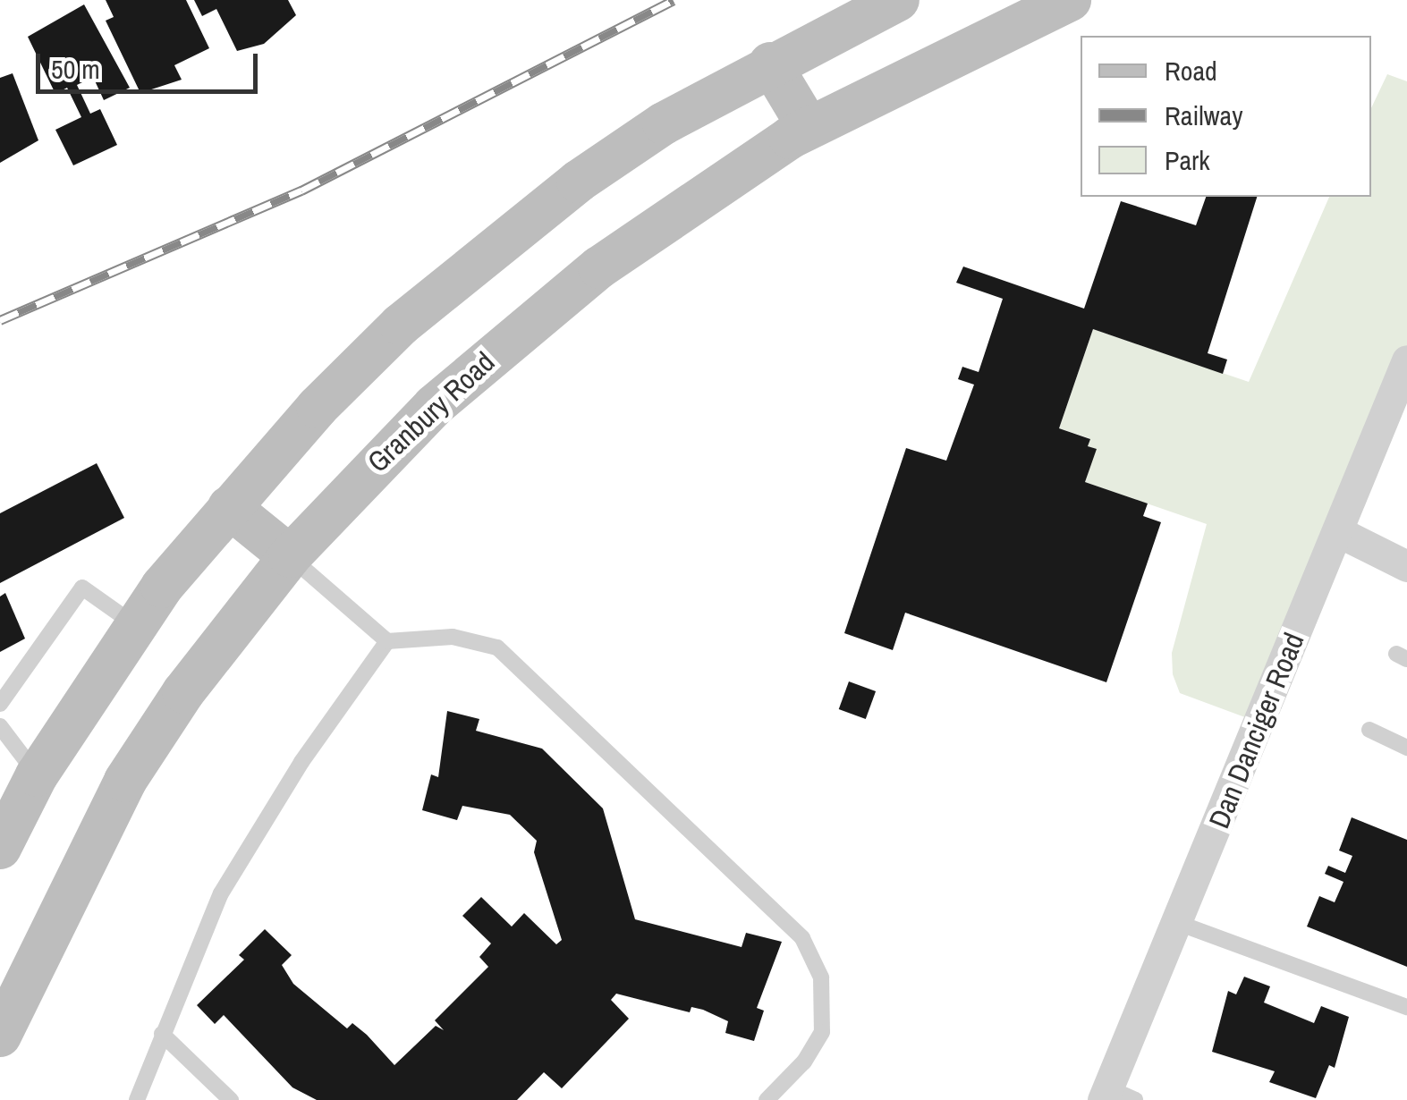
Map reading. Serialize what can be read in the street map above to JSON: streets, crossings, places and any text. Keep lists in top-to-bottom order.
{
  "streets": {
    "main road": ["Granbury Road"],
    "street": ["Dan Danciger Road"]
  },
  "legend": ["Road", "Railway", "Park"],
  "scale_bar": "50 m"
}
